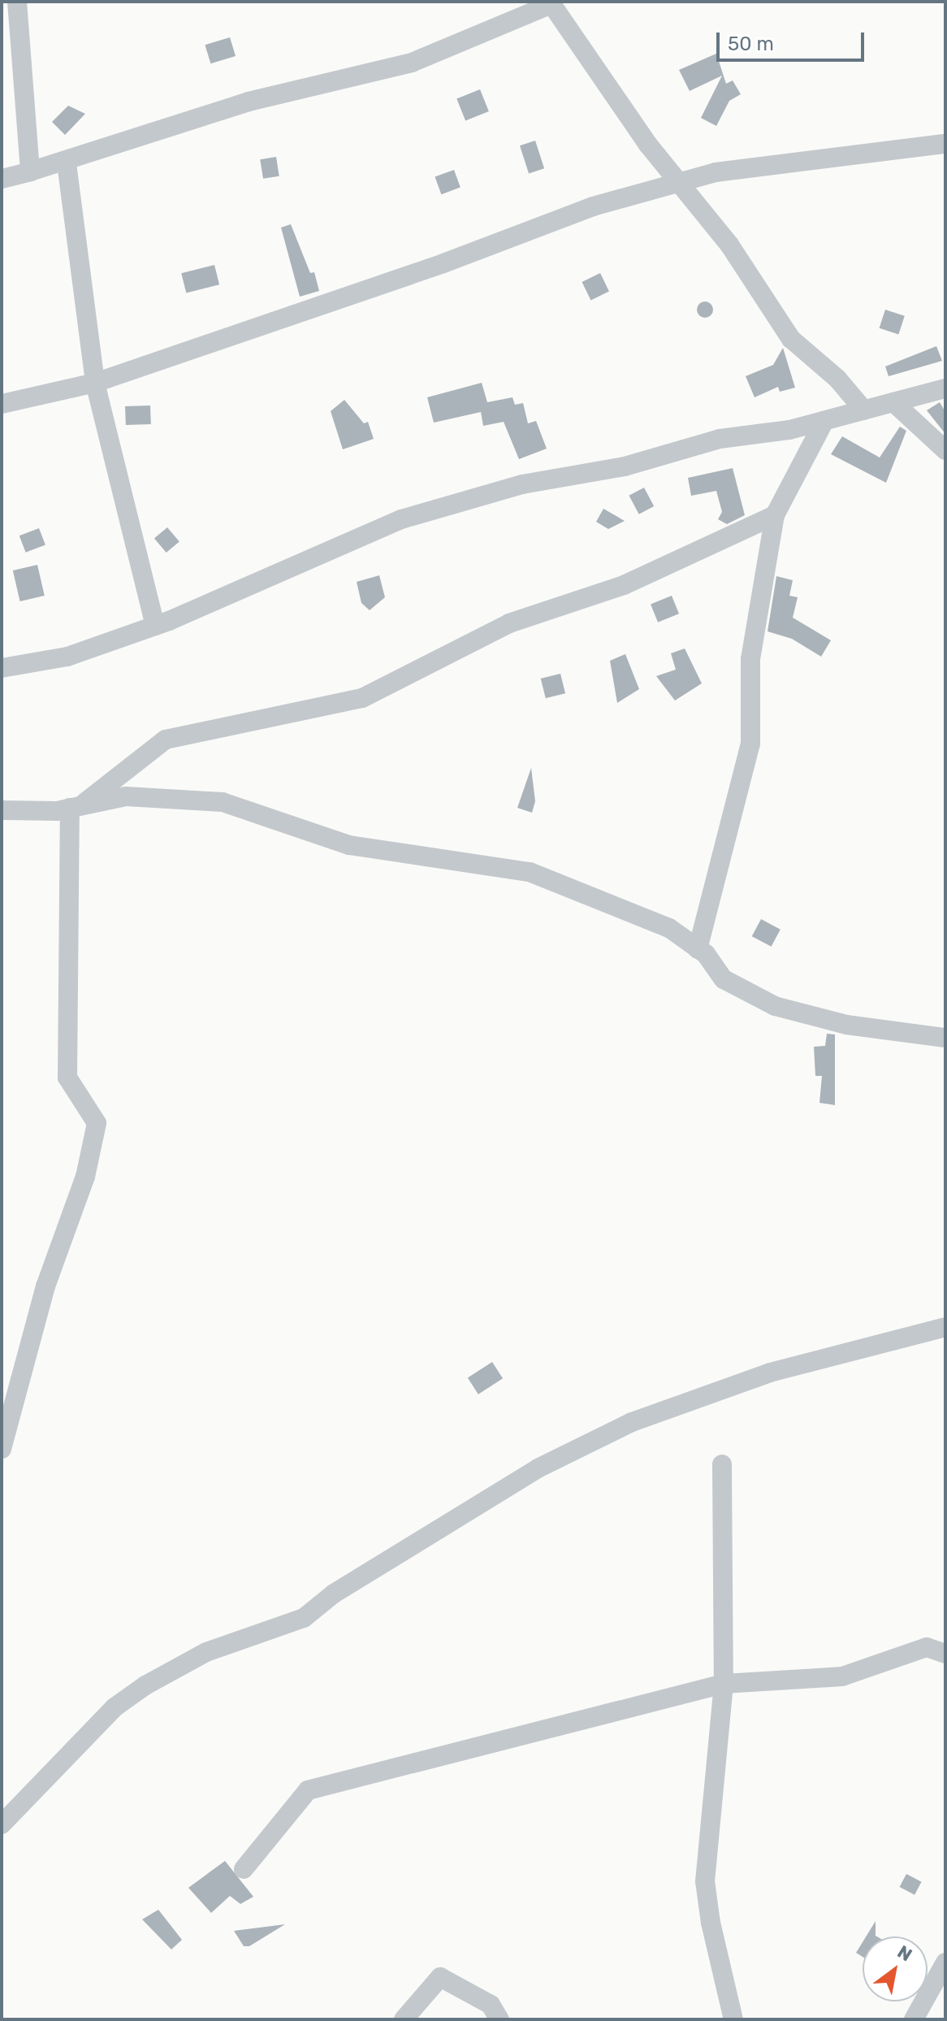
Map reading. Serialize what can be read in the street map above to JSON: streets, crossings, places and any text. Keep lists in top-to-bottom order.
{
  "scale_bar": "50 m",
  "north": "top right"
}
